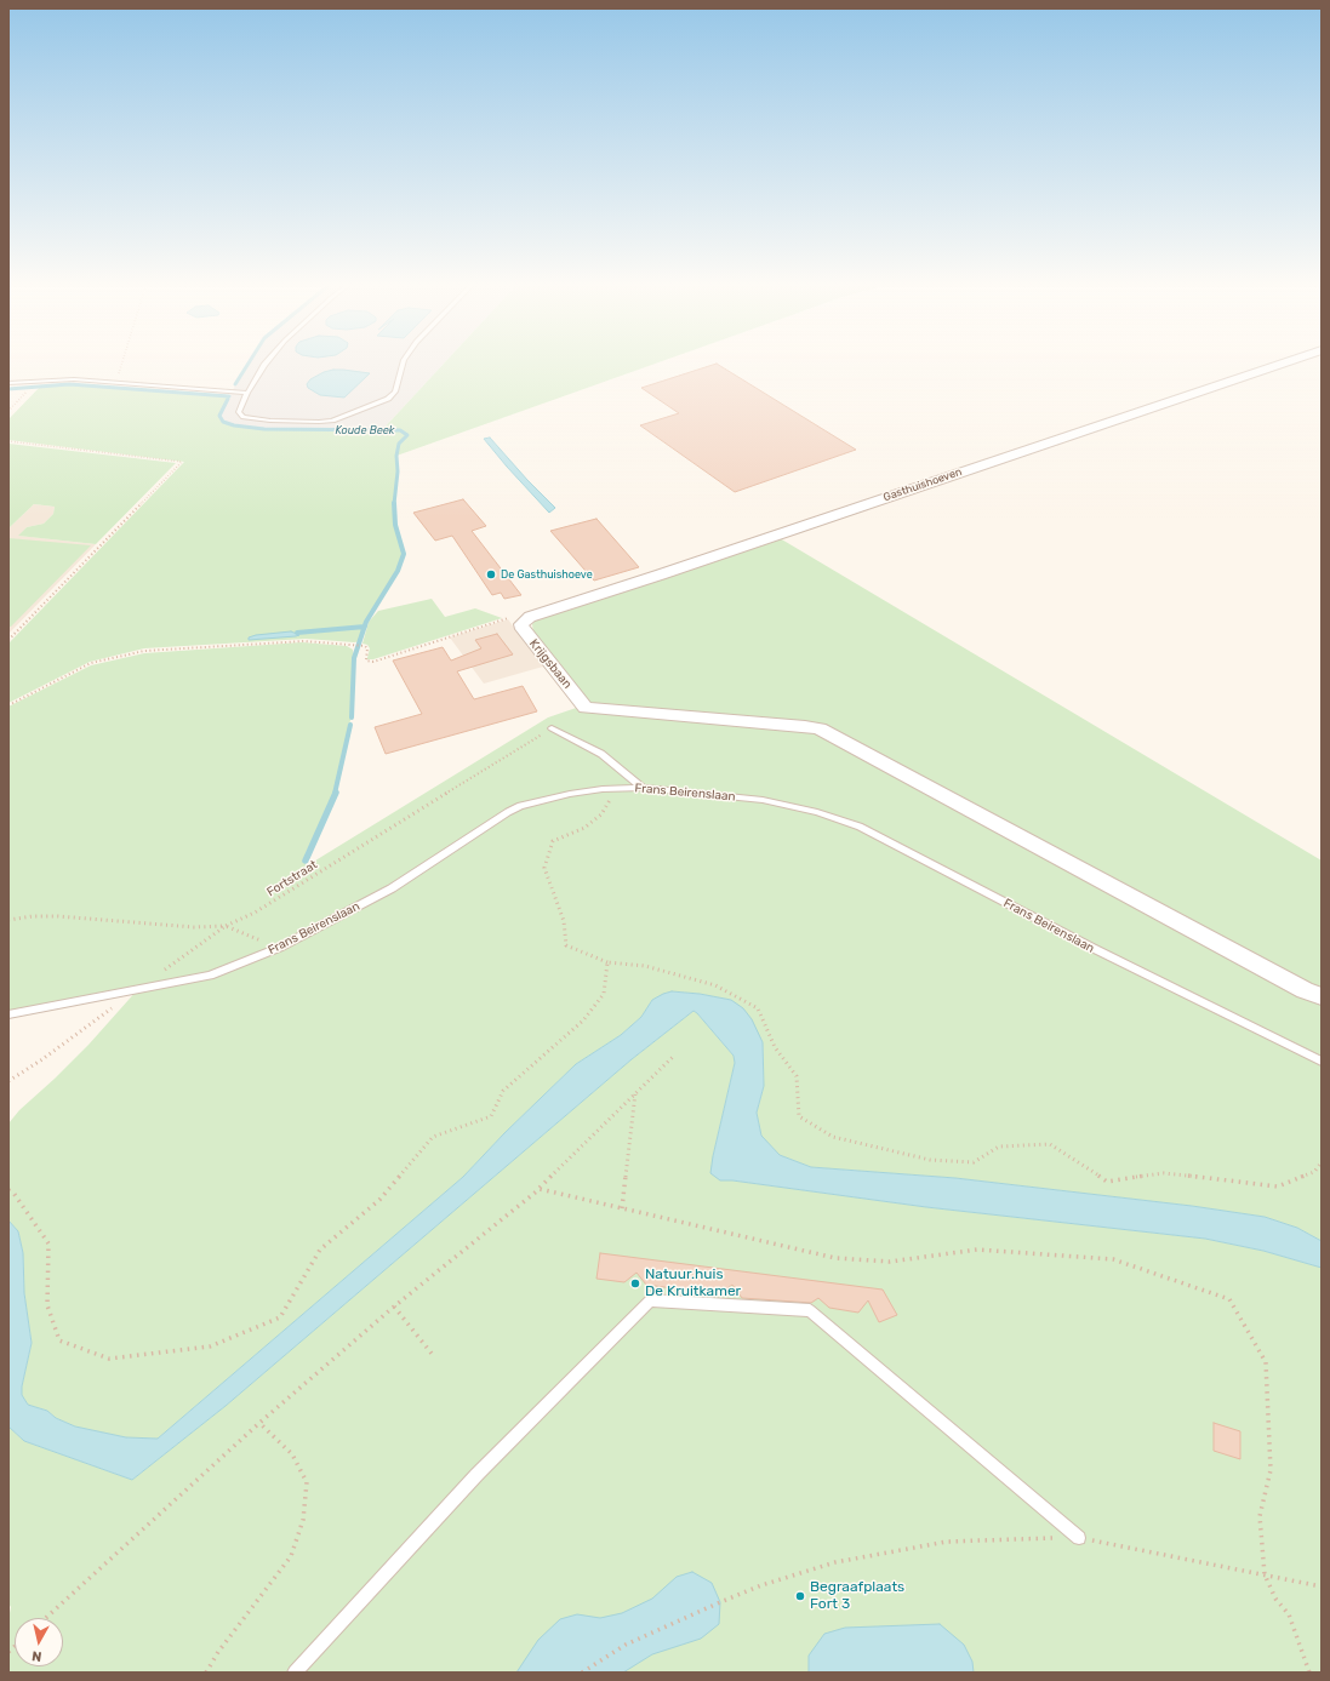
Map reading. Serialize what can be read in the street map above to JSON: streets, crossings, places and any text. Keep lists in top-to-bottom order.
{
  "streets": {
    "street": ["Gasthuishoeven", "Krijgsbaan"],
    "lane": ["Frans Beirenslaan"],
    "path": ["Fortstraat"]
  },
  "crossings": [
    ["Gasthuishoeven", "Krijgsbaan"]
  ],
  "water": ["Koude Beek"],
  "places": ["De Gasthuishoeve", "Natuur.huis De Kruitkamer", "Begraafplaats Fort 3"],
  "north": "bottom"
}
